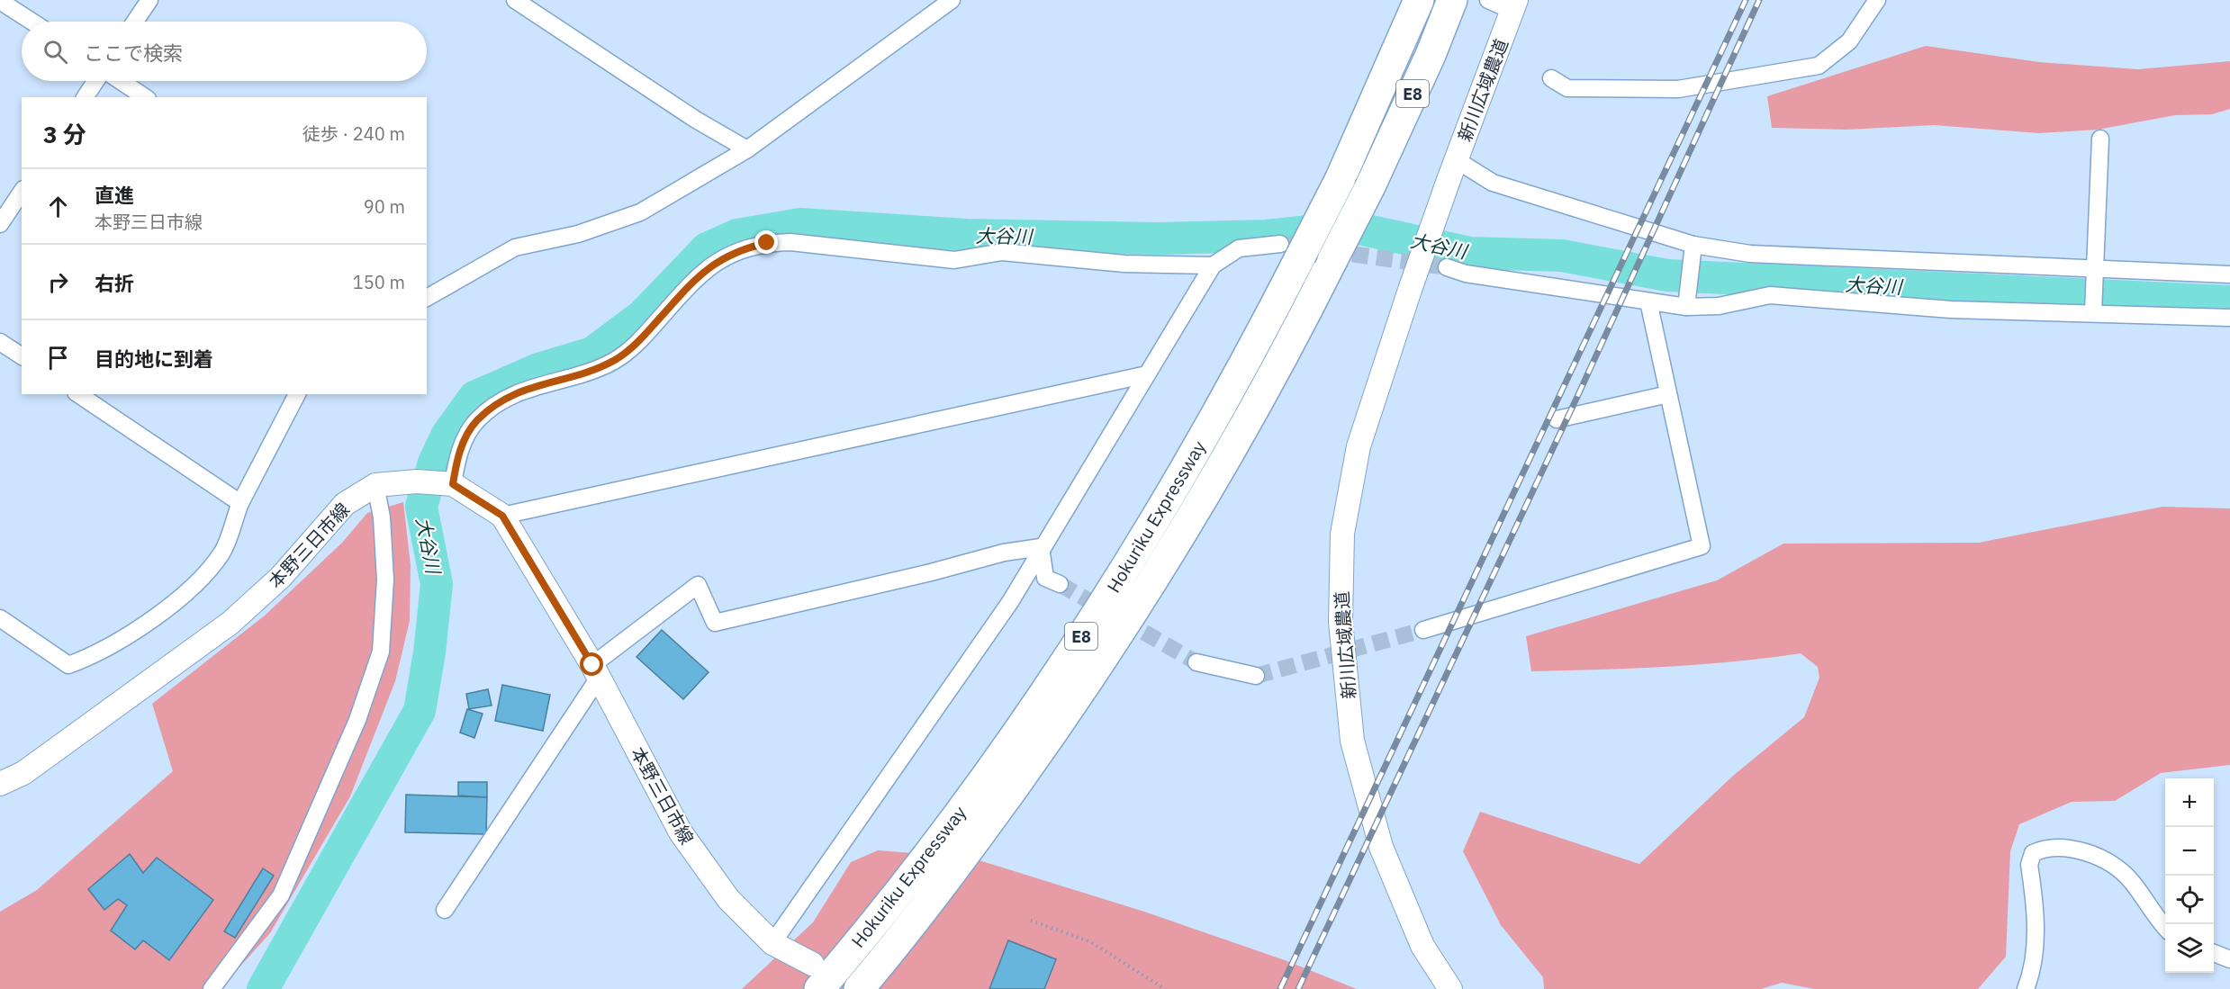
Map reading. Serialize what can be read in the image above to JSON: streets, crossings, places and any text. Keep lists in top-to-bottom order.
{
  "streets": {
    "highway": ["E8", "Hokuriku Expressway"],
    "main road": ["新川広域農道", "本野三日市線"]
  },
  "crossings": [
    ["Hokuriku Expressway", "本野三日市線"]
  ],
  "water": ["大谷川"],
  "page": {
    "search": "ここで検索",
    "heading": ["3 分", "徒歩 · 240 m"],
    "list": [
      ["直進", "本野三日市線", "90 m"],
      ["右折", "150 m"],
      "目的地に到着"
    ],
    "map_buttons": ["+", "−"]
  }
}
